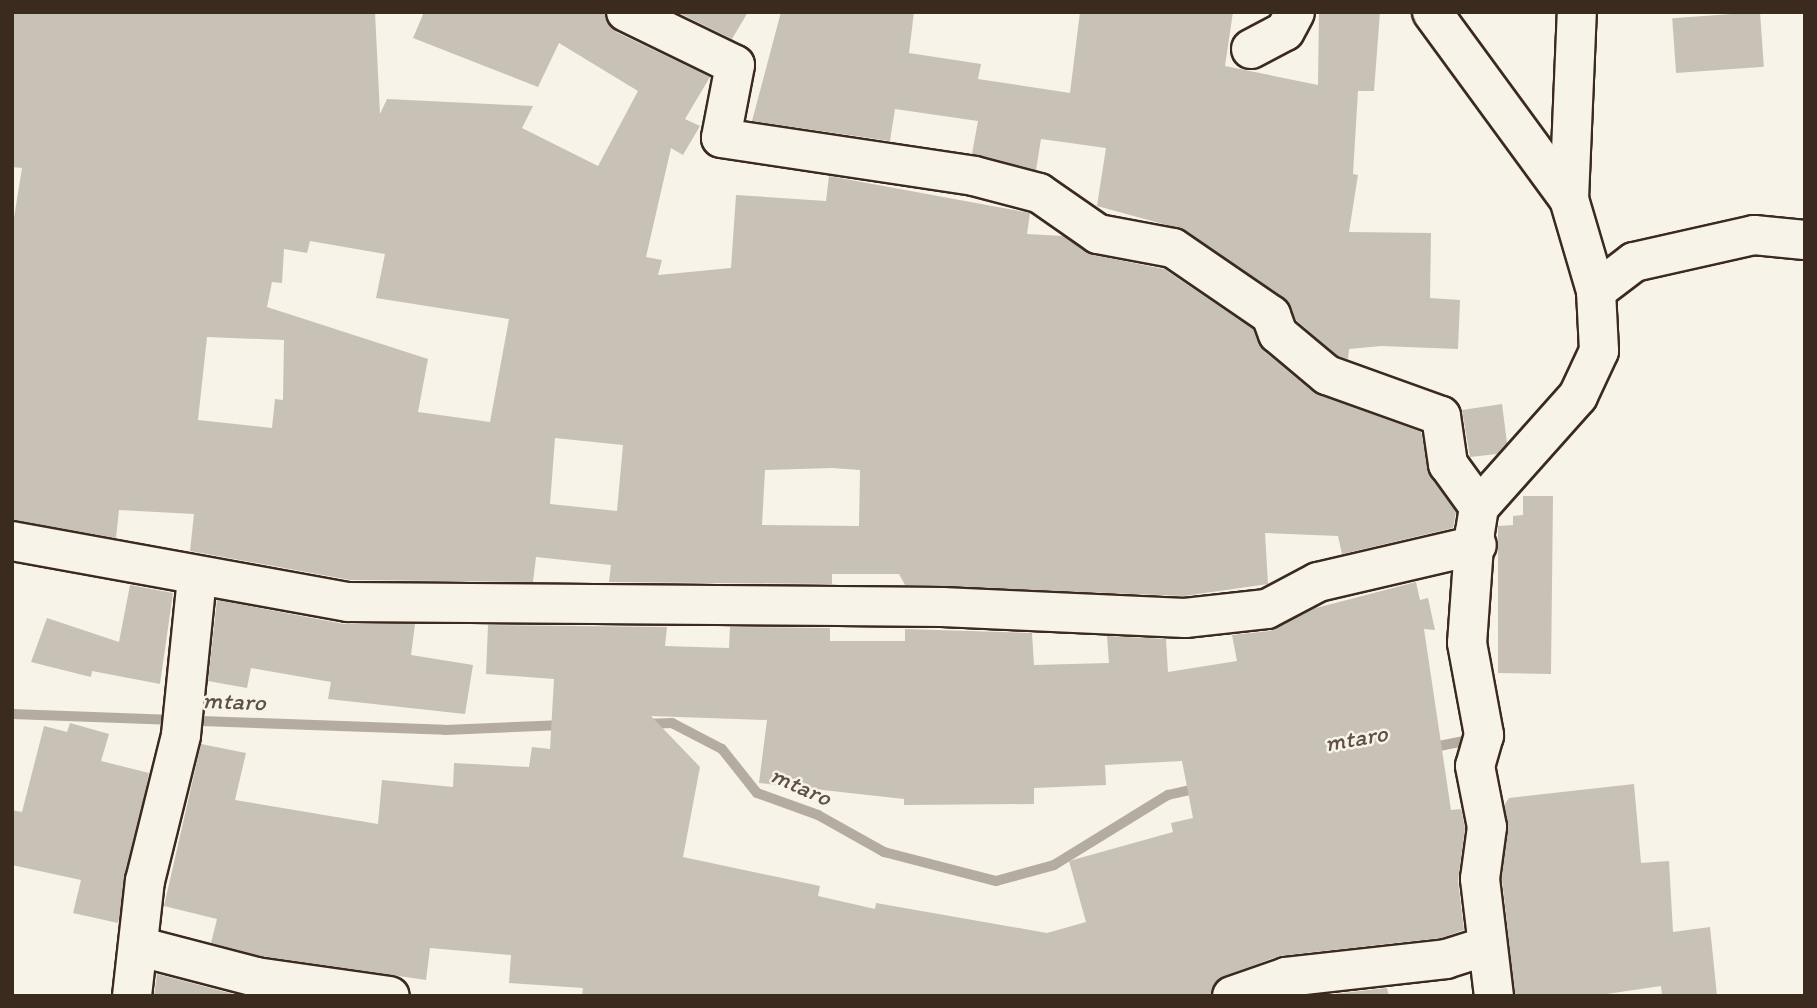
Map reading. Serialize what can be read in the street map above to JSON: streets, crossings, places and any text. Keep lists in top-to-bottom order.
{
  "water": ["mtaro"]
}
